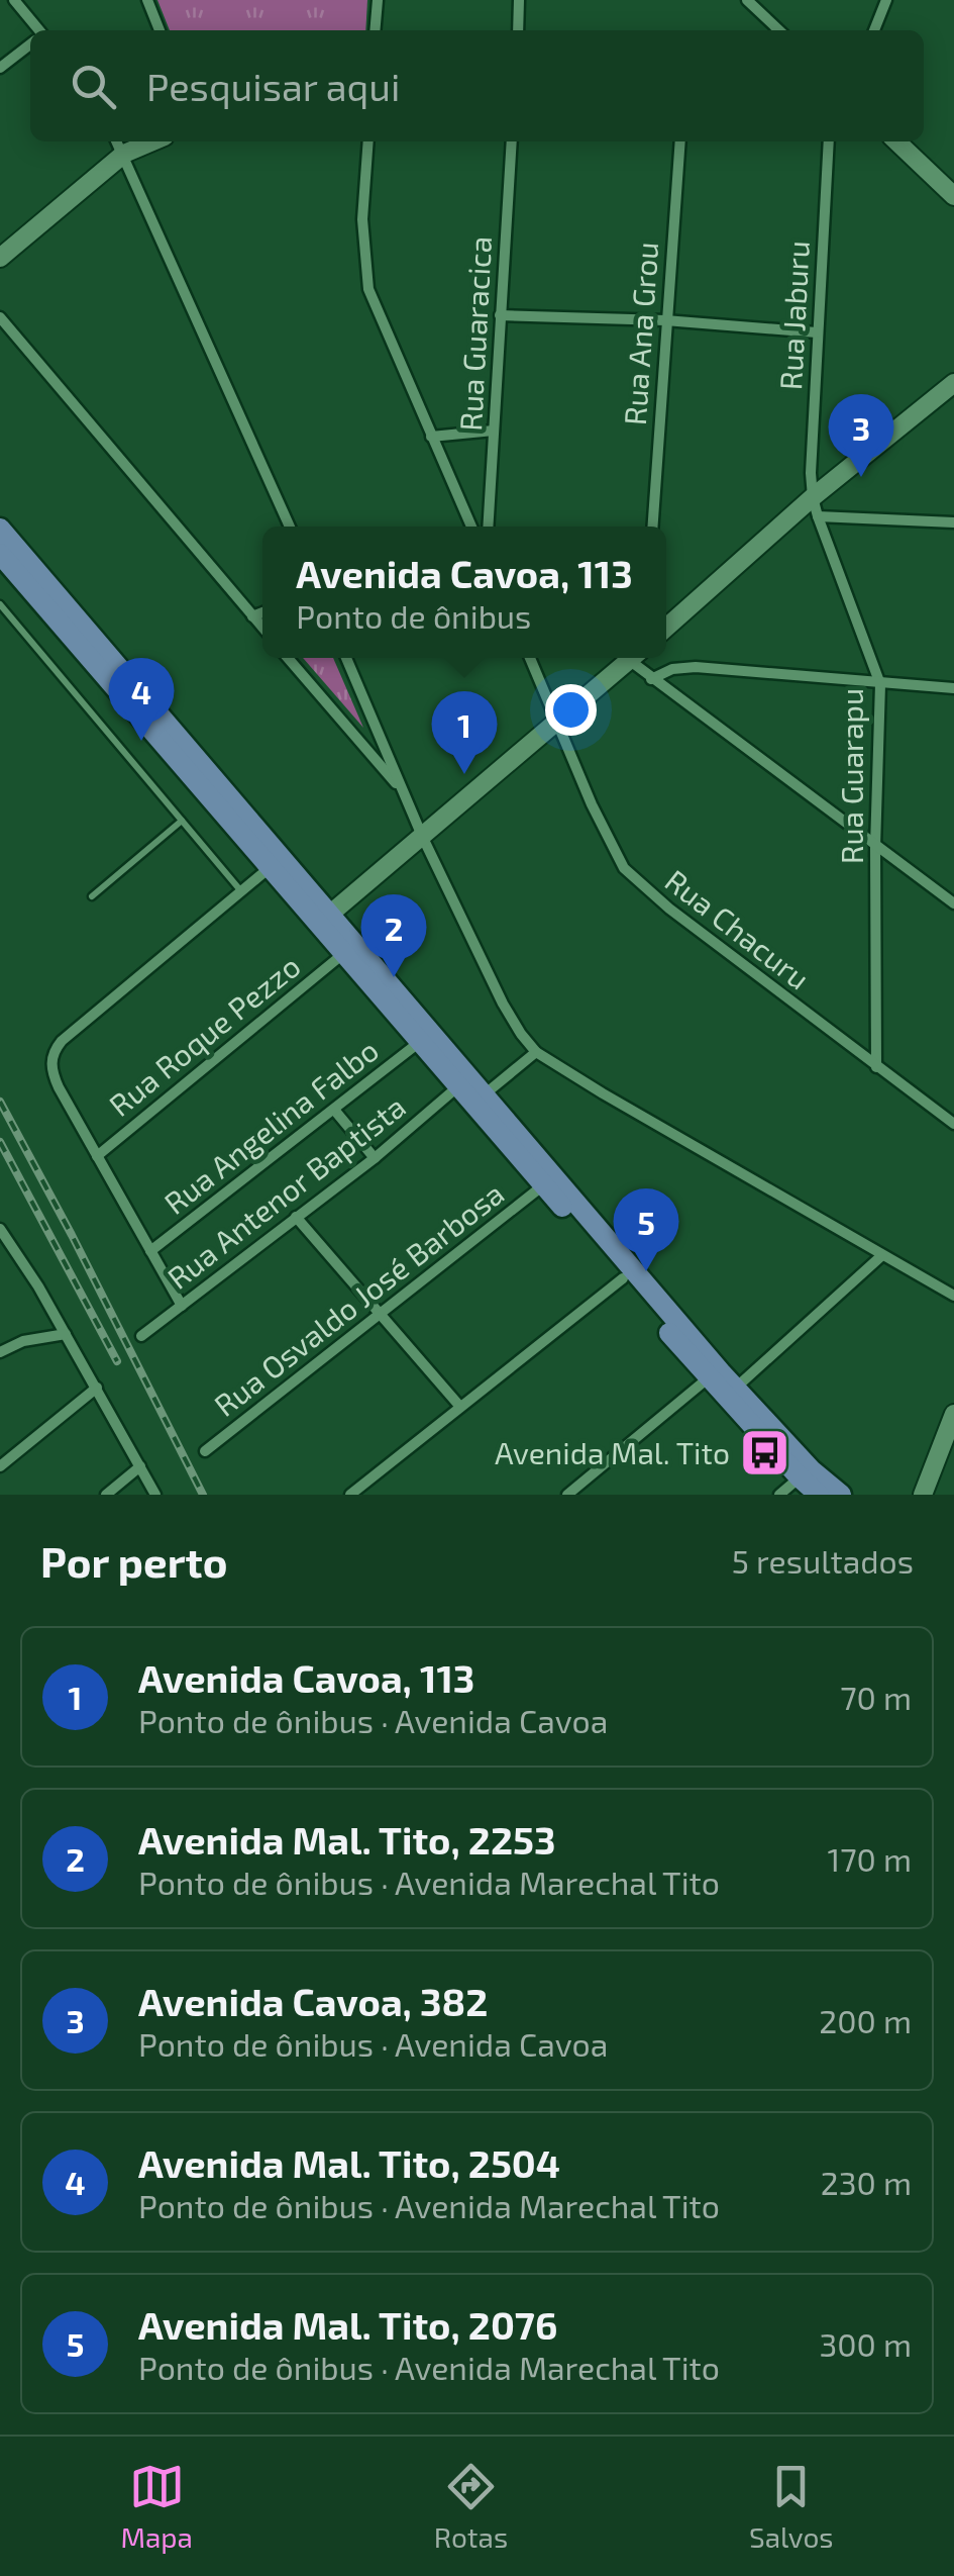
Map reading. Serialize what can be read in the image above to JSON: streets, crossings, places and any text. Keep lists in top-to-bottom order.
{
  "streets": {
    "street": [
      "Rua Jaburu",
      "Rua Guaracica",
      "Rua Ana Grou",
      "Rua Guarapu",
      "Rua Chacuru",
      "Rua Roque Pezzo",
      "Rua Angelina Falbo",
      "Rua Antenor Baptista",
      "Rua Osvaldo José Barbosa"
    ]
  },
  "crossings": [
    ["Rua Jaburu", "Rua Guarapu"],
    ["Rua Guarapu", "Rua Chacuru"]
  ],
  "places": {
    "bus stop": ["Avenida Mal. Tito"]
  },
  "page": {
    "search": "Pesquisar aqui",
    "pins": [
      "3",
      "4",
      "1",
      "2",
      "5"
    ],
    "popup": ["Avenida Cavoa, 113", "Ponto de ônibus"],
    "heading": ["Por perto", "5 resultados"],
    "list": [
      {
        "mark": "1",
        "name": "Avenida Cavoa, 113",
        "note": "Ponto de ônibus · Avenida Cavoa",
        "value": "70 m"
      },
      {
        "mark": "2",
        "name": "Avenida Mal. Tito, 2253",
        "note": "Ponto de ônibus · Avenida Marechal Tito",
        "value": "170 m"
      },
      {
        "mark": "3",
        "name": "Avenida Cavoa, 382",
        "note": "Ponto de ônibus · Avenida Cavoa",
        "value": "200 m"
      },
      {
        "mark": "4",
        "name": "Avenida Mal. Tito, 2504",
        "note": "Ponto de ônibus · Avenida Marechal Tito",
        "value": "230 m"
      },
      {
        "mark": "5",
        "name": "Avenida Mal. Tito, 2076",
        "note": "Ponto de ônibus · Avenida Marechal Tito",
        "value": "300 m"
      }
    ],
    "nav": ["Mapa", "Rotas", "Salvos"]
  }
}
